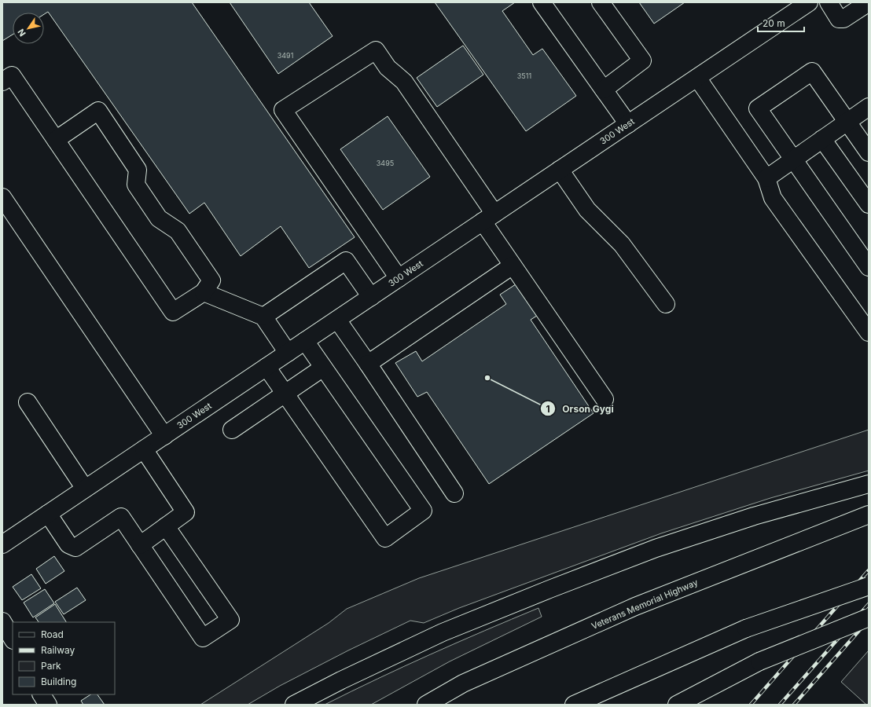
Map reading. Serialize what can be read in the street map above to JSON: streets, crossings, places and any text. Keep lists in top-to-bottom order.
{
  "streets": {
    "main road": ["300 West", "Veterans Memorial Highway"]
  },
  "places": ["Orson Gygi"],
  "house_numbers": ["3491", "3511", "3495"],
  "legend": [
    "Road",
    "Railway",
    "Park",
    "Building"
  ],
  "scale_bar": "20 m",
  "north": "bottom left"
}
